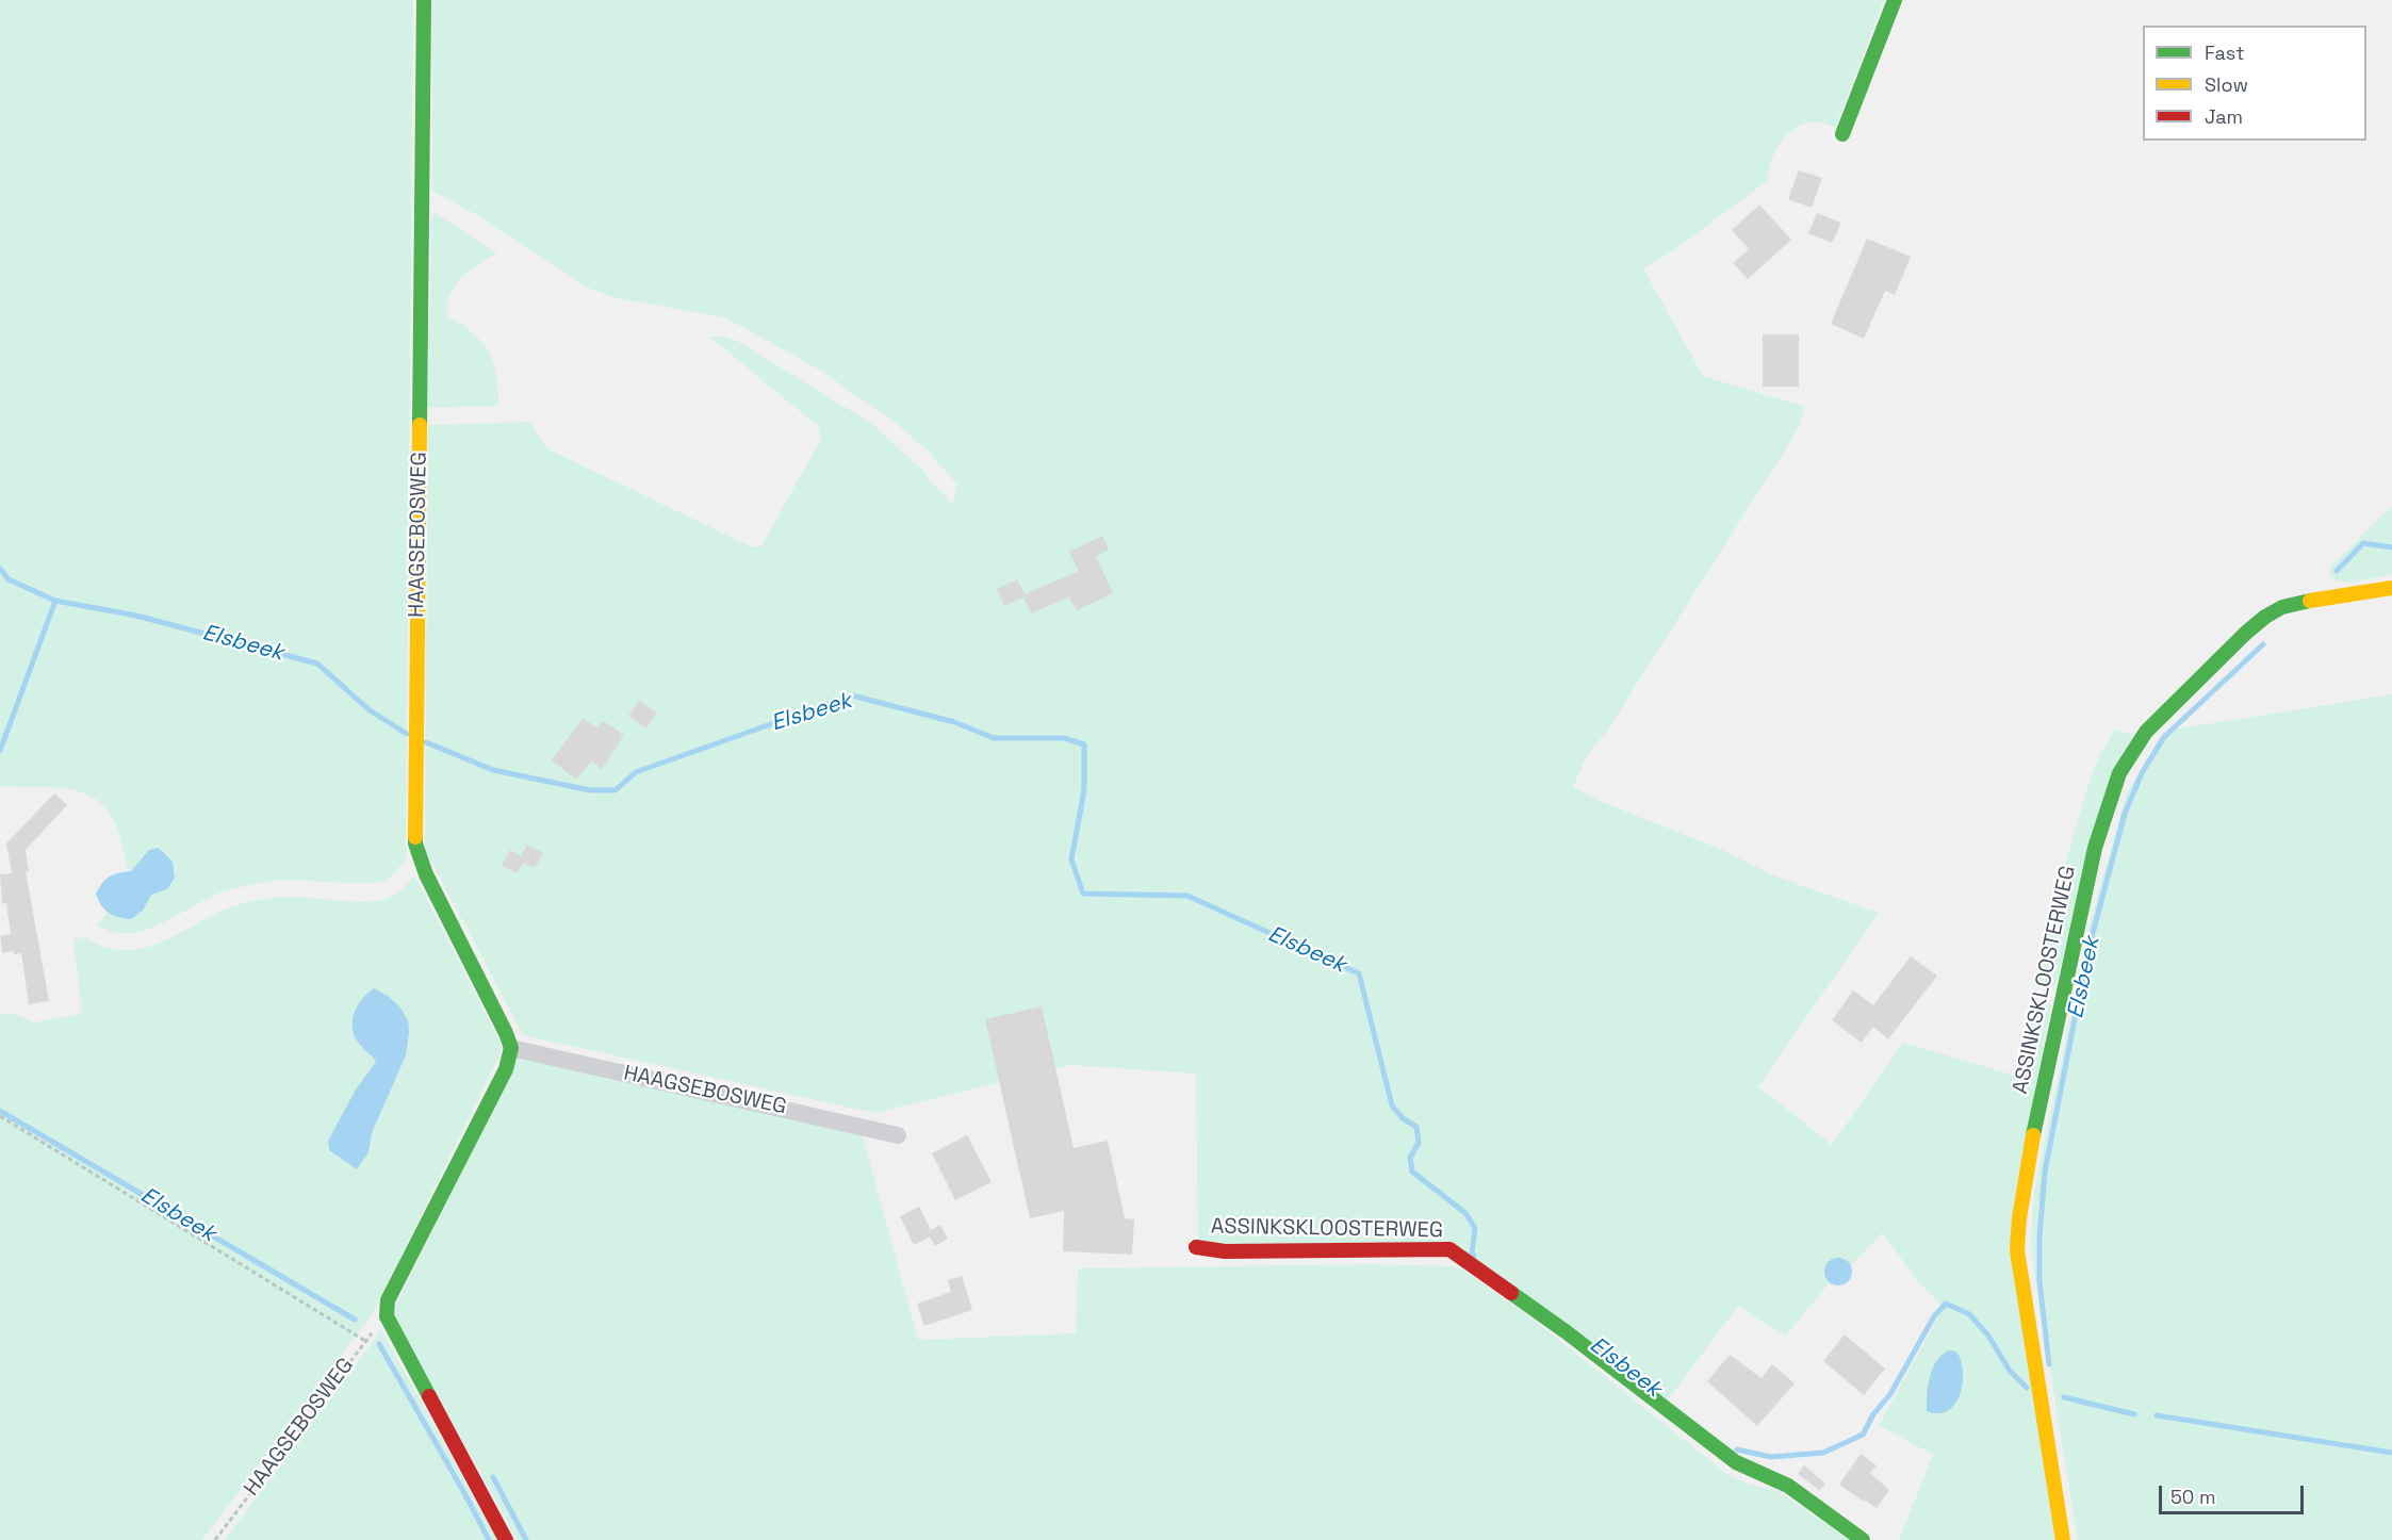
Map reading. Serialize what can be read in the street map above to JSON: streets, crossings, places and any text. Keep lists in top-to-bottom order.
{
  "streets": {
    "street": ["HAAGSEBOSWEG", "ASSINKSKLOOSTERWEG"]
  },
  "water": ["Elsbeek"],
  "legend": ["Fast", "Slow", "Jam"],
  "scale_bar": "50 m"
}
